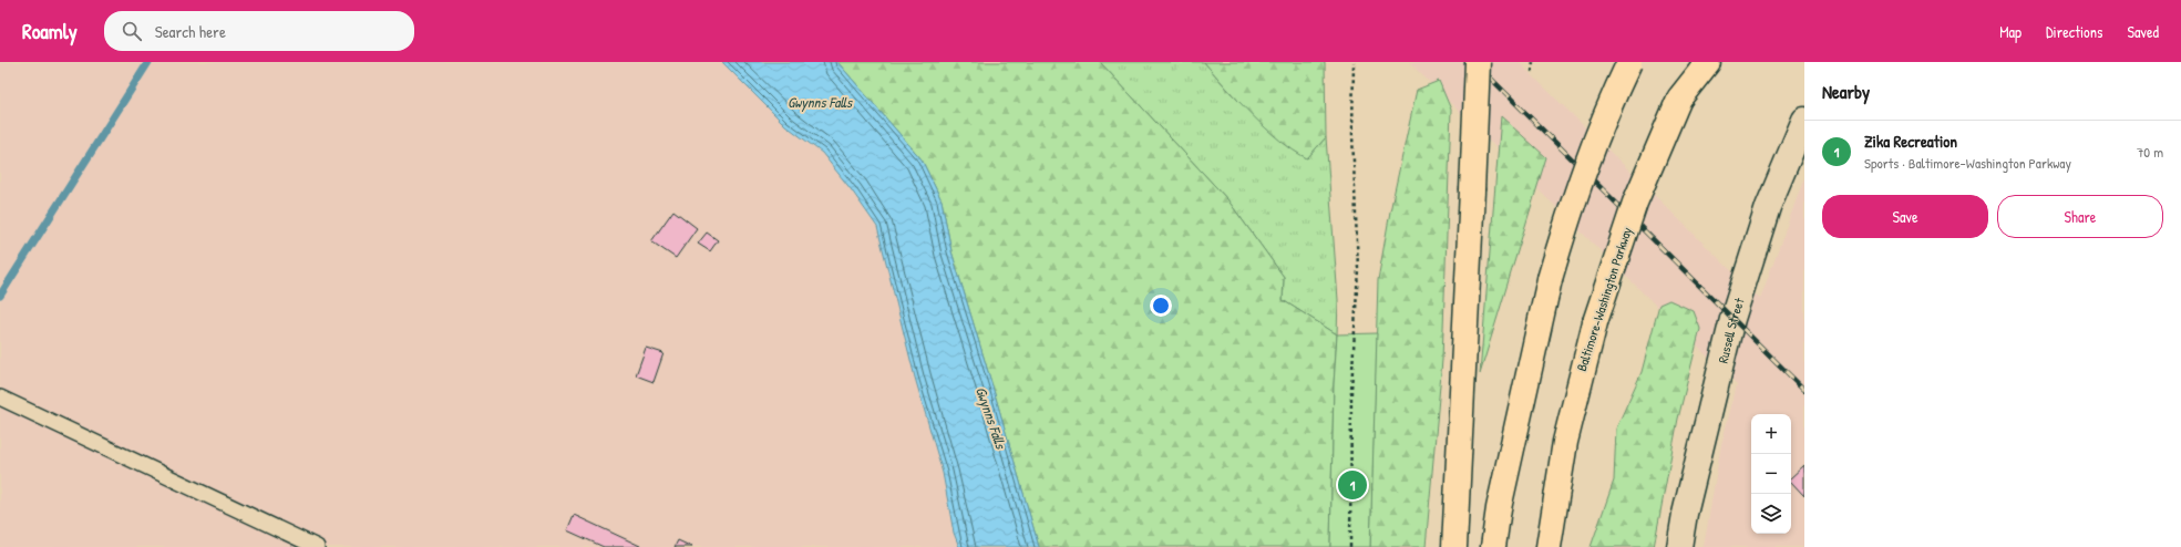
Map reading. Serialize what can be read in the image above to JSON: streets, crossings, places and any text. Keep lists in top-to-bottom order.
{
  "streets": {
    "highway": ["Baltimore-Washington Parkway"],
    "street": ["Russell Street"]
  },
  "water": ["Gwynns Falls"],
  "page": {
    "header": "Roamly",
    "search": "Search here",
    "nav": ["Map", "Directions", "Saved"],
    "heading": "Nearby",
    "list": [
      {
        "mark": "1",
        "name": "Zika Recreation",
        "note": "Sports · Baltimore-Washington Parkway",
        "value": "70 m"
      }
    ],
    "buttons": ["Save", "Share"],
    "map_buttons": ["+", "−"],
    "pins": "1"
  }
}
